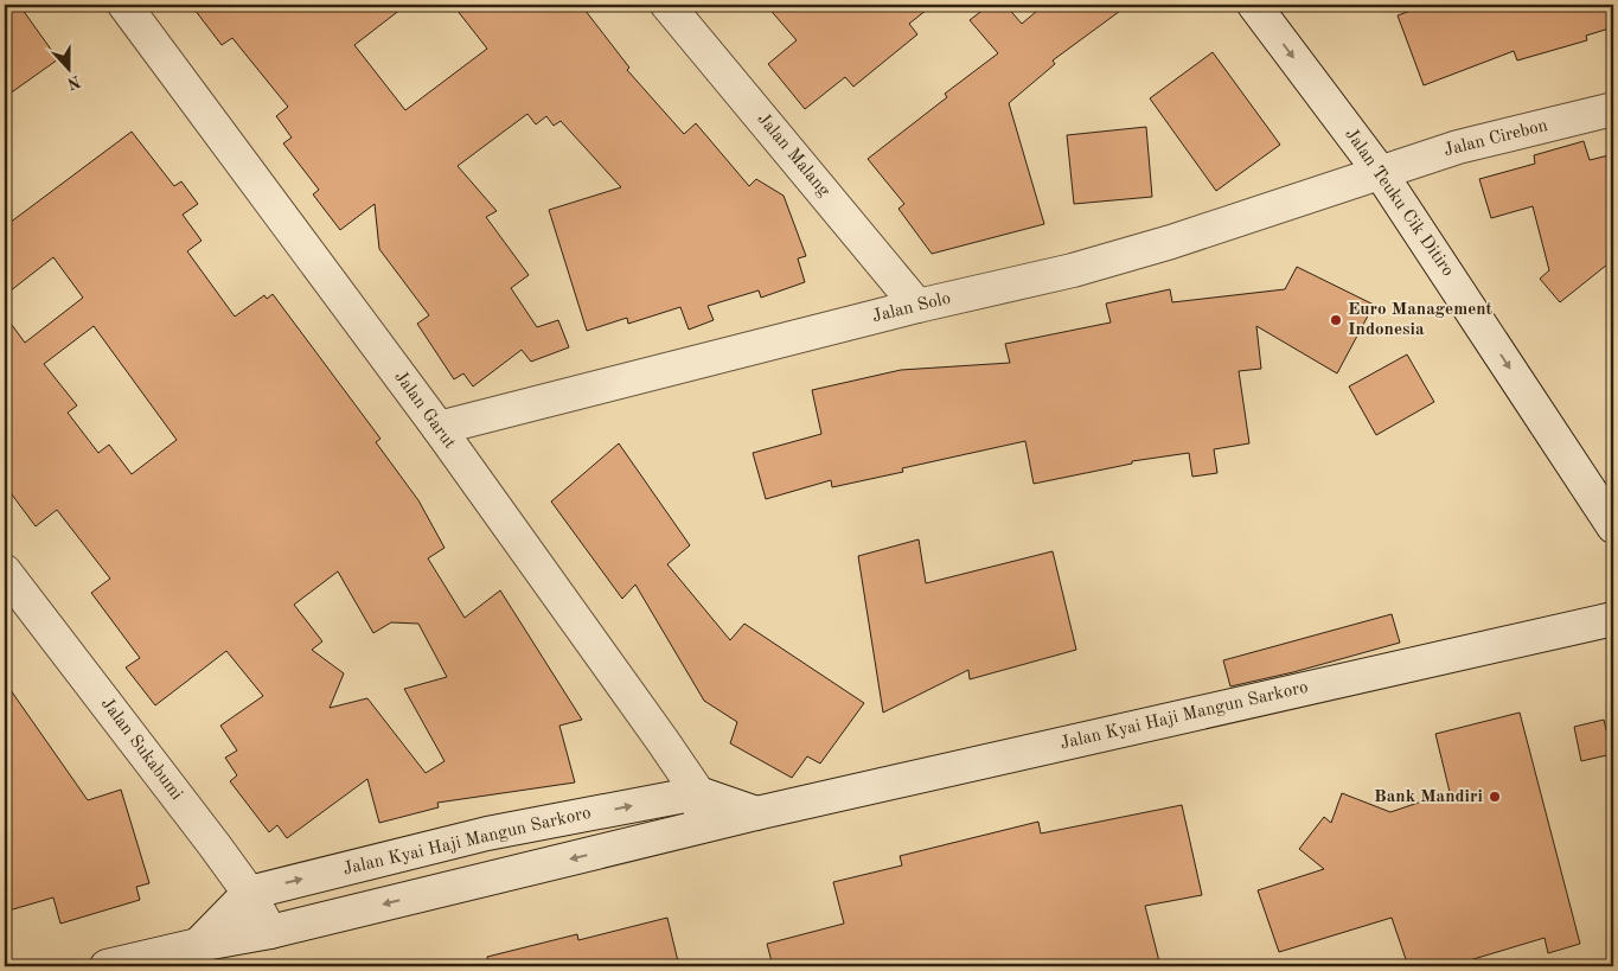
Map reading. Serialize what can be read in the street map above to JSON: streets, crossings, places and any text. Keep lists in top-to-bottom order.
{
  "streets": {
    "street": [
      "Jalan Cirebon",
      "Jalan Malang",
      "Jalan Teuku Cik Ditiro",
      "Jalan Solo",
      "Jalan Garut",
      "Jalan Kyai Haji Mangun Sarkoro",
      "Jalan Sukabumi"
    ]
  },
  "crossings": [
    ["Jalan Cirebon", "Jalan Teuku Cik Ditiro"],
    ["Jalan Cirebon", "Jalan Solo"],
    ["Jalan Malang", "Jalan Solo"],
    ["Jalan Teuku Cik Ditiro", "Jalan Solo"],
    ["Jalan Solo", "Jalan Garut"],
    ["Jalan Garut", "Jalan Kyai Haji Mangun Sarkoro"],
    ["Jalan Kyai Haji Mangun Sarkoro", "Jalan Sukabumi"]
  ],
  "one_way": ["Jalan Teuku Cik Ditiro"],
  "places": ["Euro Management Indonesia", "Bank Mandiri"],
  "north": "bottom"
}
